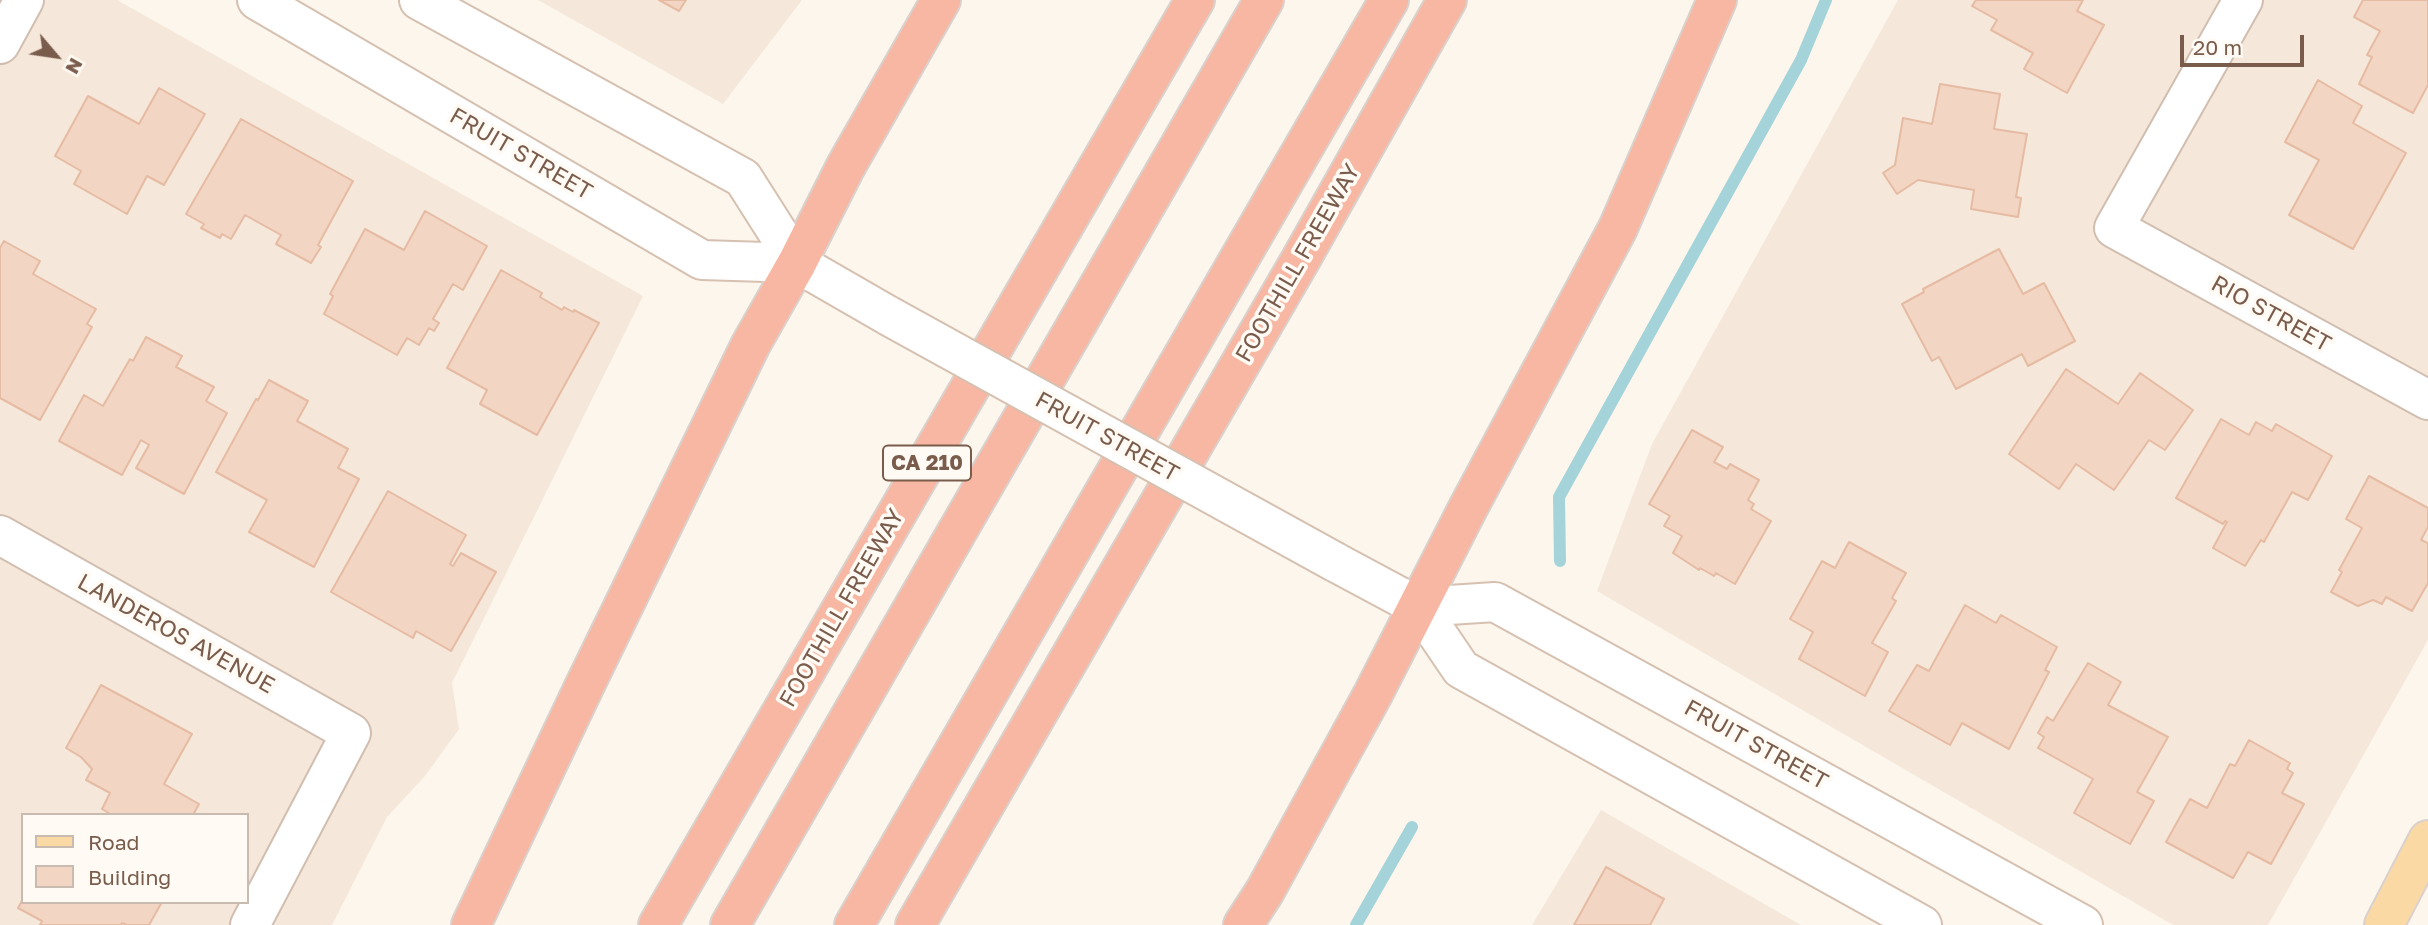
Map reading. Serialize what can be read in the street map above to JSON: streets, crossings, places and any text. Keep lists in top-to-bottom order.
{
  "streets": {
    "highway": ["FOOTHILL FREEWAY", "CA 210"],
    "main road": ["FRUIT STREET", "RIO STREET", "LANDEROS AVENUE"]
  },
  "legend": ["Road", "Building"],
  "scale_bar": "20 m",
  "north": "bottom right"
}
